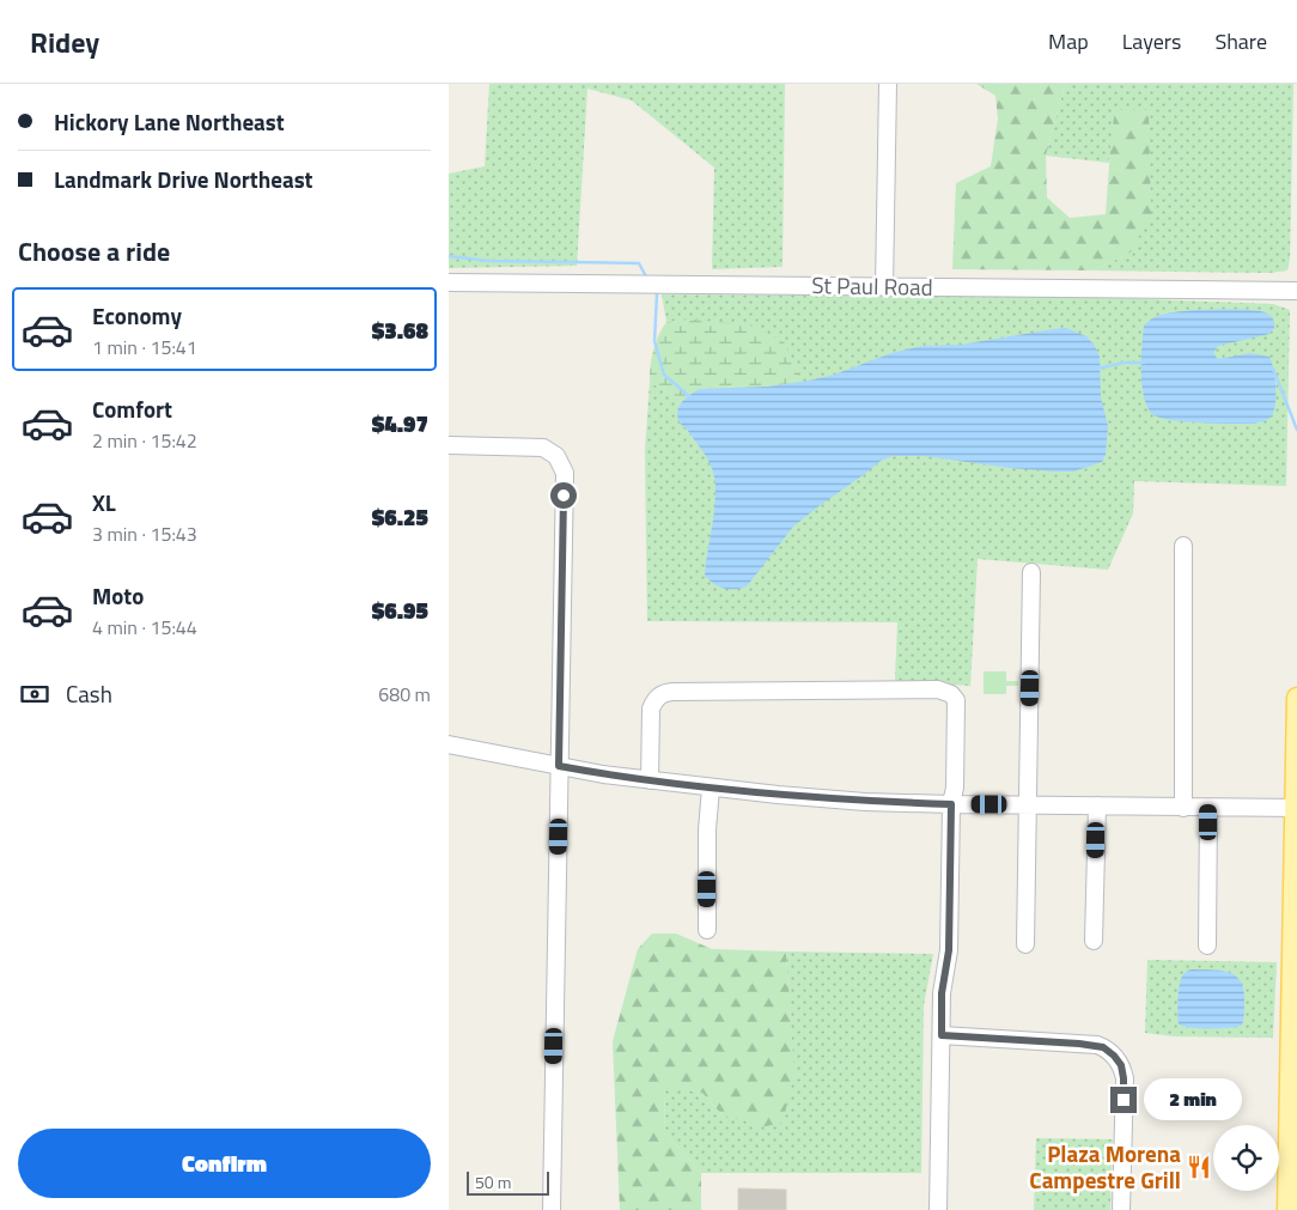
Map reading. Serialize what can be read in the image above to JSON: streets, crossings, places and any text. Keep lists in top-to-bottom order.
{
  "streets": {
    "street": ["St Paul Road"]
  },
  "places": {
    "restaurant": ["Plaza Morena Campestre Grill"]
  },
  "scale_bar": "50 m",
  "page": {
    "header": "Ridey",
    "nav": ["Map", "Layers", "Share"],
    "banner": ["Hickory Lane Northeast", "Landmark Drive Northeast"],
    "heading": "Choose a ride",
    "list": [
      {
        "name": "Economy",
        "note": "1 min · 15:41",
        "value": "$3.68"
      },
      {
        "name": "Comfort",
        "note": "2 min · 15:42",
        "value": "$4.97"
      },
      {
        "name": "XL",
        "note": "3 min · 15:43",
        "value": "$6.25"
      },
      {
        "name": "Moto",
        "note": "4 min · 15:44",
        "value": "$6.95"
      }
    ],
    "pay": ["Cash", "680 m"],
    "bubble": "2 min",
    "buttons": "Confirm",
    "scale": "50 m"
  }
}
